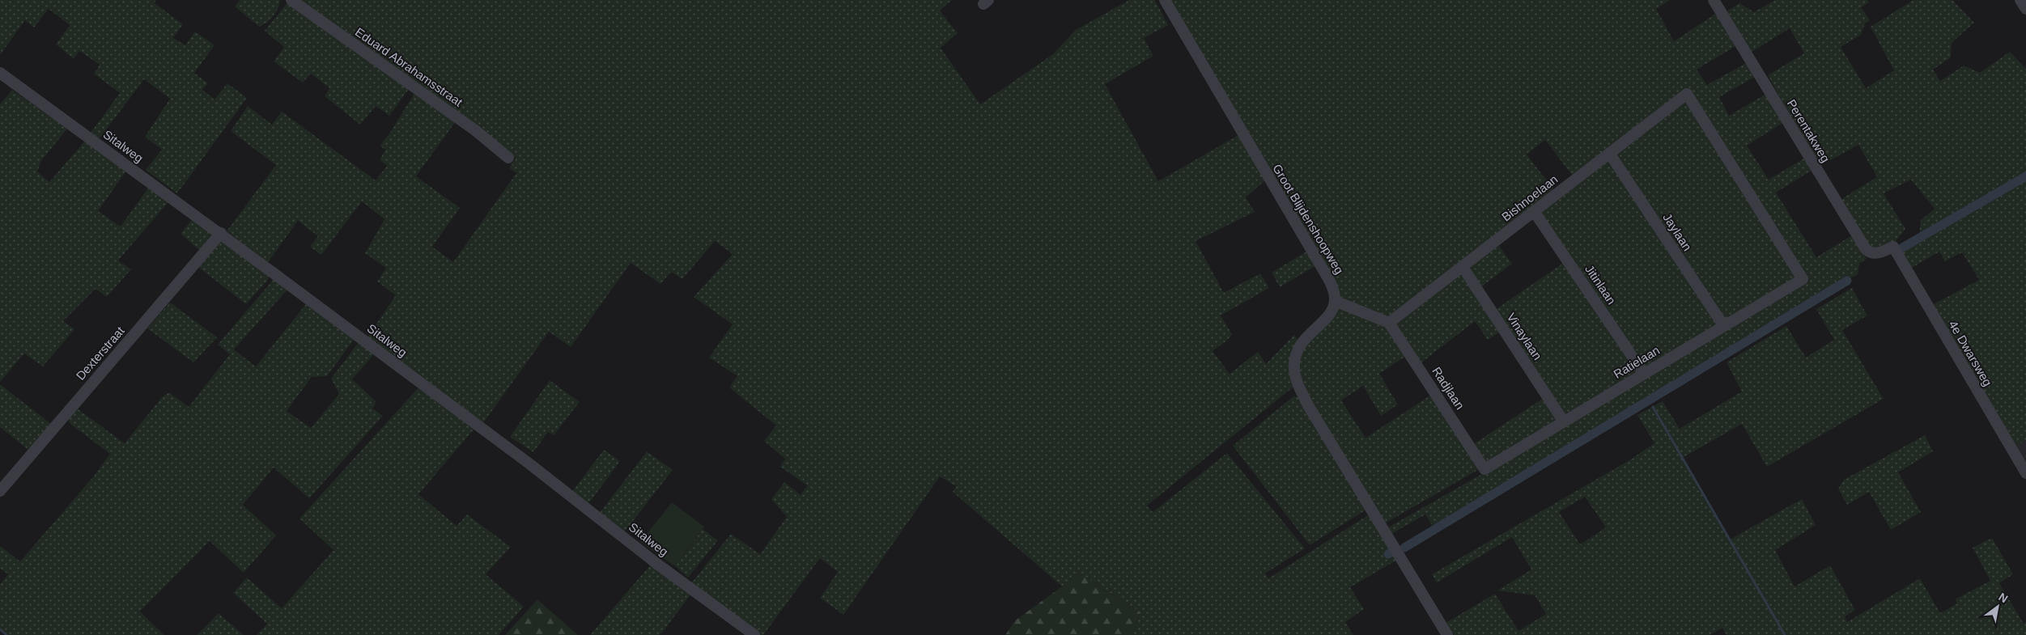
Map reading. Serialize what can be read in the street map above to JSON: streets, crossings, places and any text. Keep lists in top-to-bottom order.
{
  "streets": {
    "street": [
      "Eduard Abrahamsstraat",
      "Perentakweg",
      "Sitalweg",
      "Bishnoelaan",
      "Groot Blijdenshoopweg",
      "Jaylaan",
      "Jitinlaan",
      "Vinaylaan",
      "Dexterstraat",
      "4e Dwarsweg",
      "Ratielaan",
      "Radjlaan"
    ]
  },
  "crossings": [
    ["Perentakweg", "4e Dwarsweg"],
    ["Sitalweg", "Dexterstraat"],
    ["Bishnoelaan", "Jaylaan"],
    ["Bishnoelaan", "Jitinlaan"],
    ["Bishnoelaan", "Vinaylaan"],
    ["Bishnoelaan", "Ratielaan"],
    ["Bishnoelaan", "Radjlaan"],
    ["Jaylaan", "Ratielaan"],
    ["Jitinlaan", "Ratielaan"],
    ["Vinaylaan", "Ratielaan"],
    ["Ratielaan", "Radjlaan"]
  ],
  "north": "top right"
}
